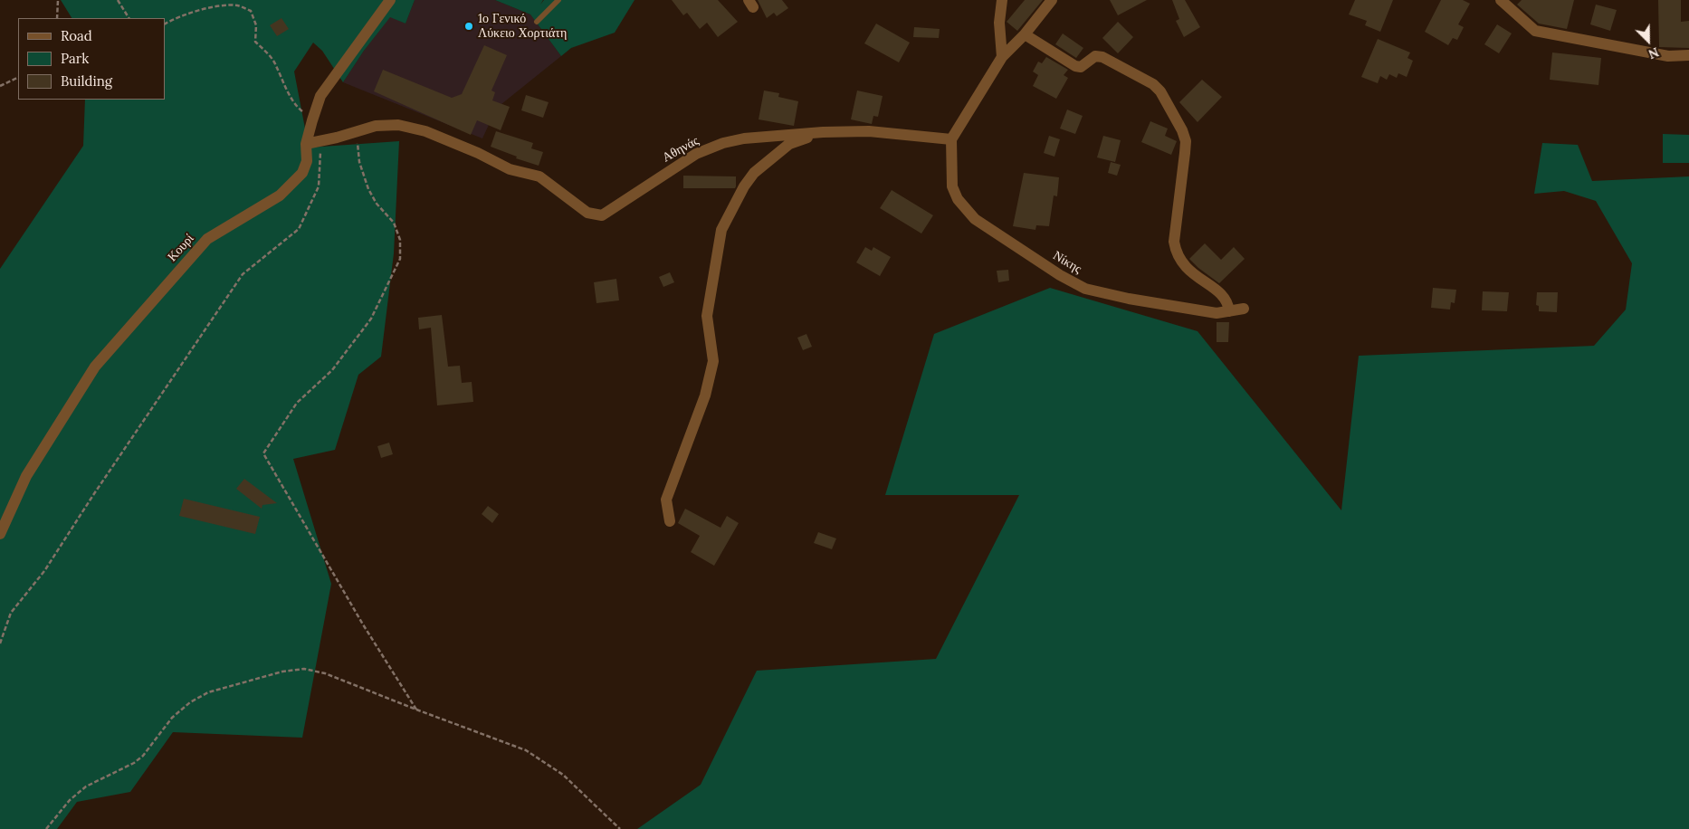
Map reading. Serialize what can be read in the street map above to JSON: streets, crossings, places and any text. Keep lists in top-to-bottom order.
{
  "streets": {
    "street": ["Αθηνάς", "Κουρί", "Νίκης"]
  },
  "crossings": [
    ["Αθηνάς", "Κουρί"],
    ["Αθηνάς", "Νίκης"]
  ],
  "places": ["1ο Γενικό Λύκειο Χορτιάτη"],
  "legend": ["Road", "Park", "Building"],
  "north": "bottom right"
}
